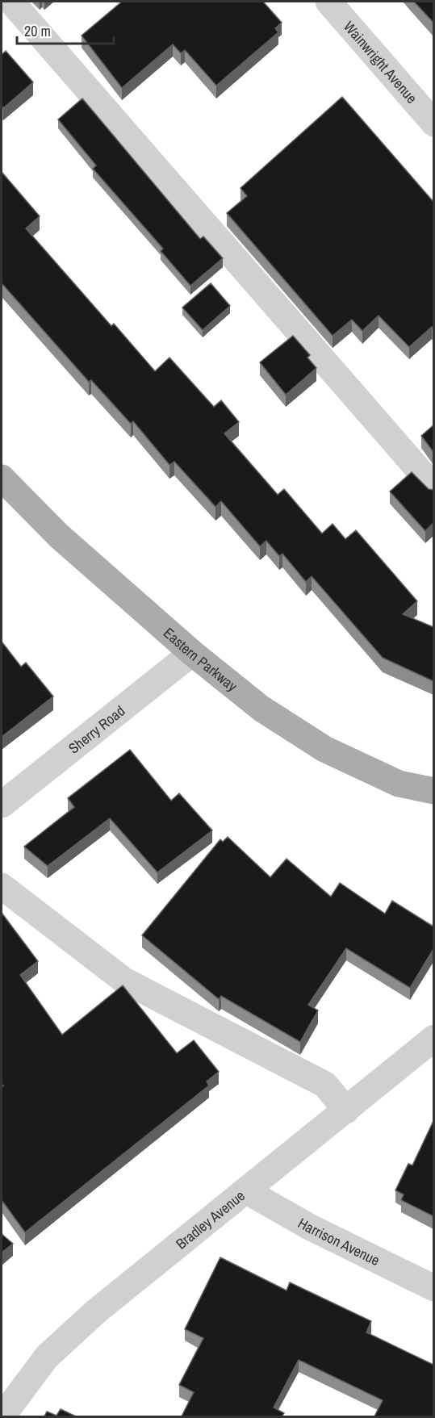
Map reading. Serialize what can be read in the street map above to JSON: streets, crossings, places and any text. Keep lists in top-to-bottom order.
{
  "streets": {
    "main road": ["Eastern Parkway"],
    "street": [
      "Wainwright Avenue",
      "Sherry Road",
      "Bradley Avenue",
      "Harrison Avenue"
    ]
  },
  "crossings": [
    ["Eastern Parkway", "Sherry Road"],
    ["Bradley Avenue", "Harrison Avenue"]
  ],
  "scale_bar": "20 m"
}
